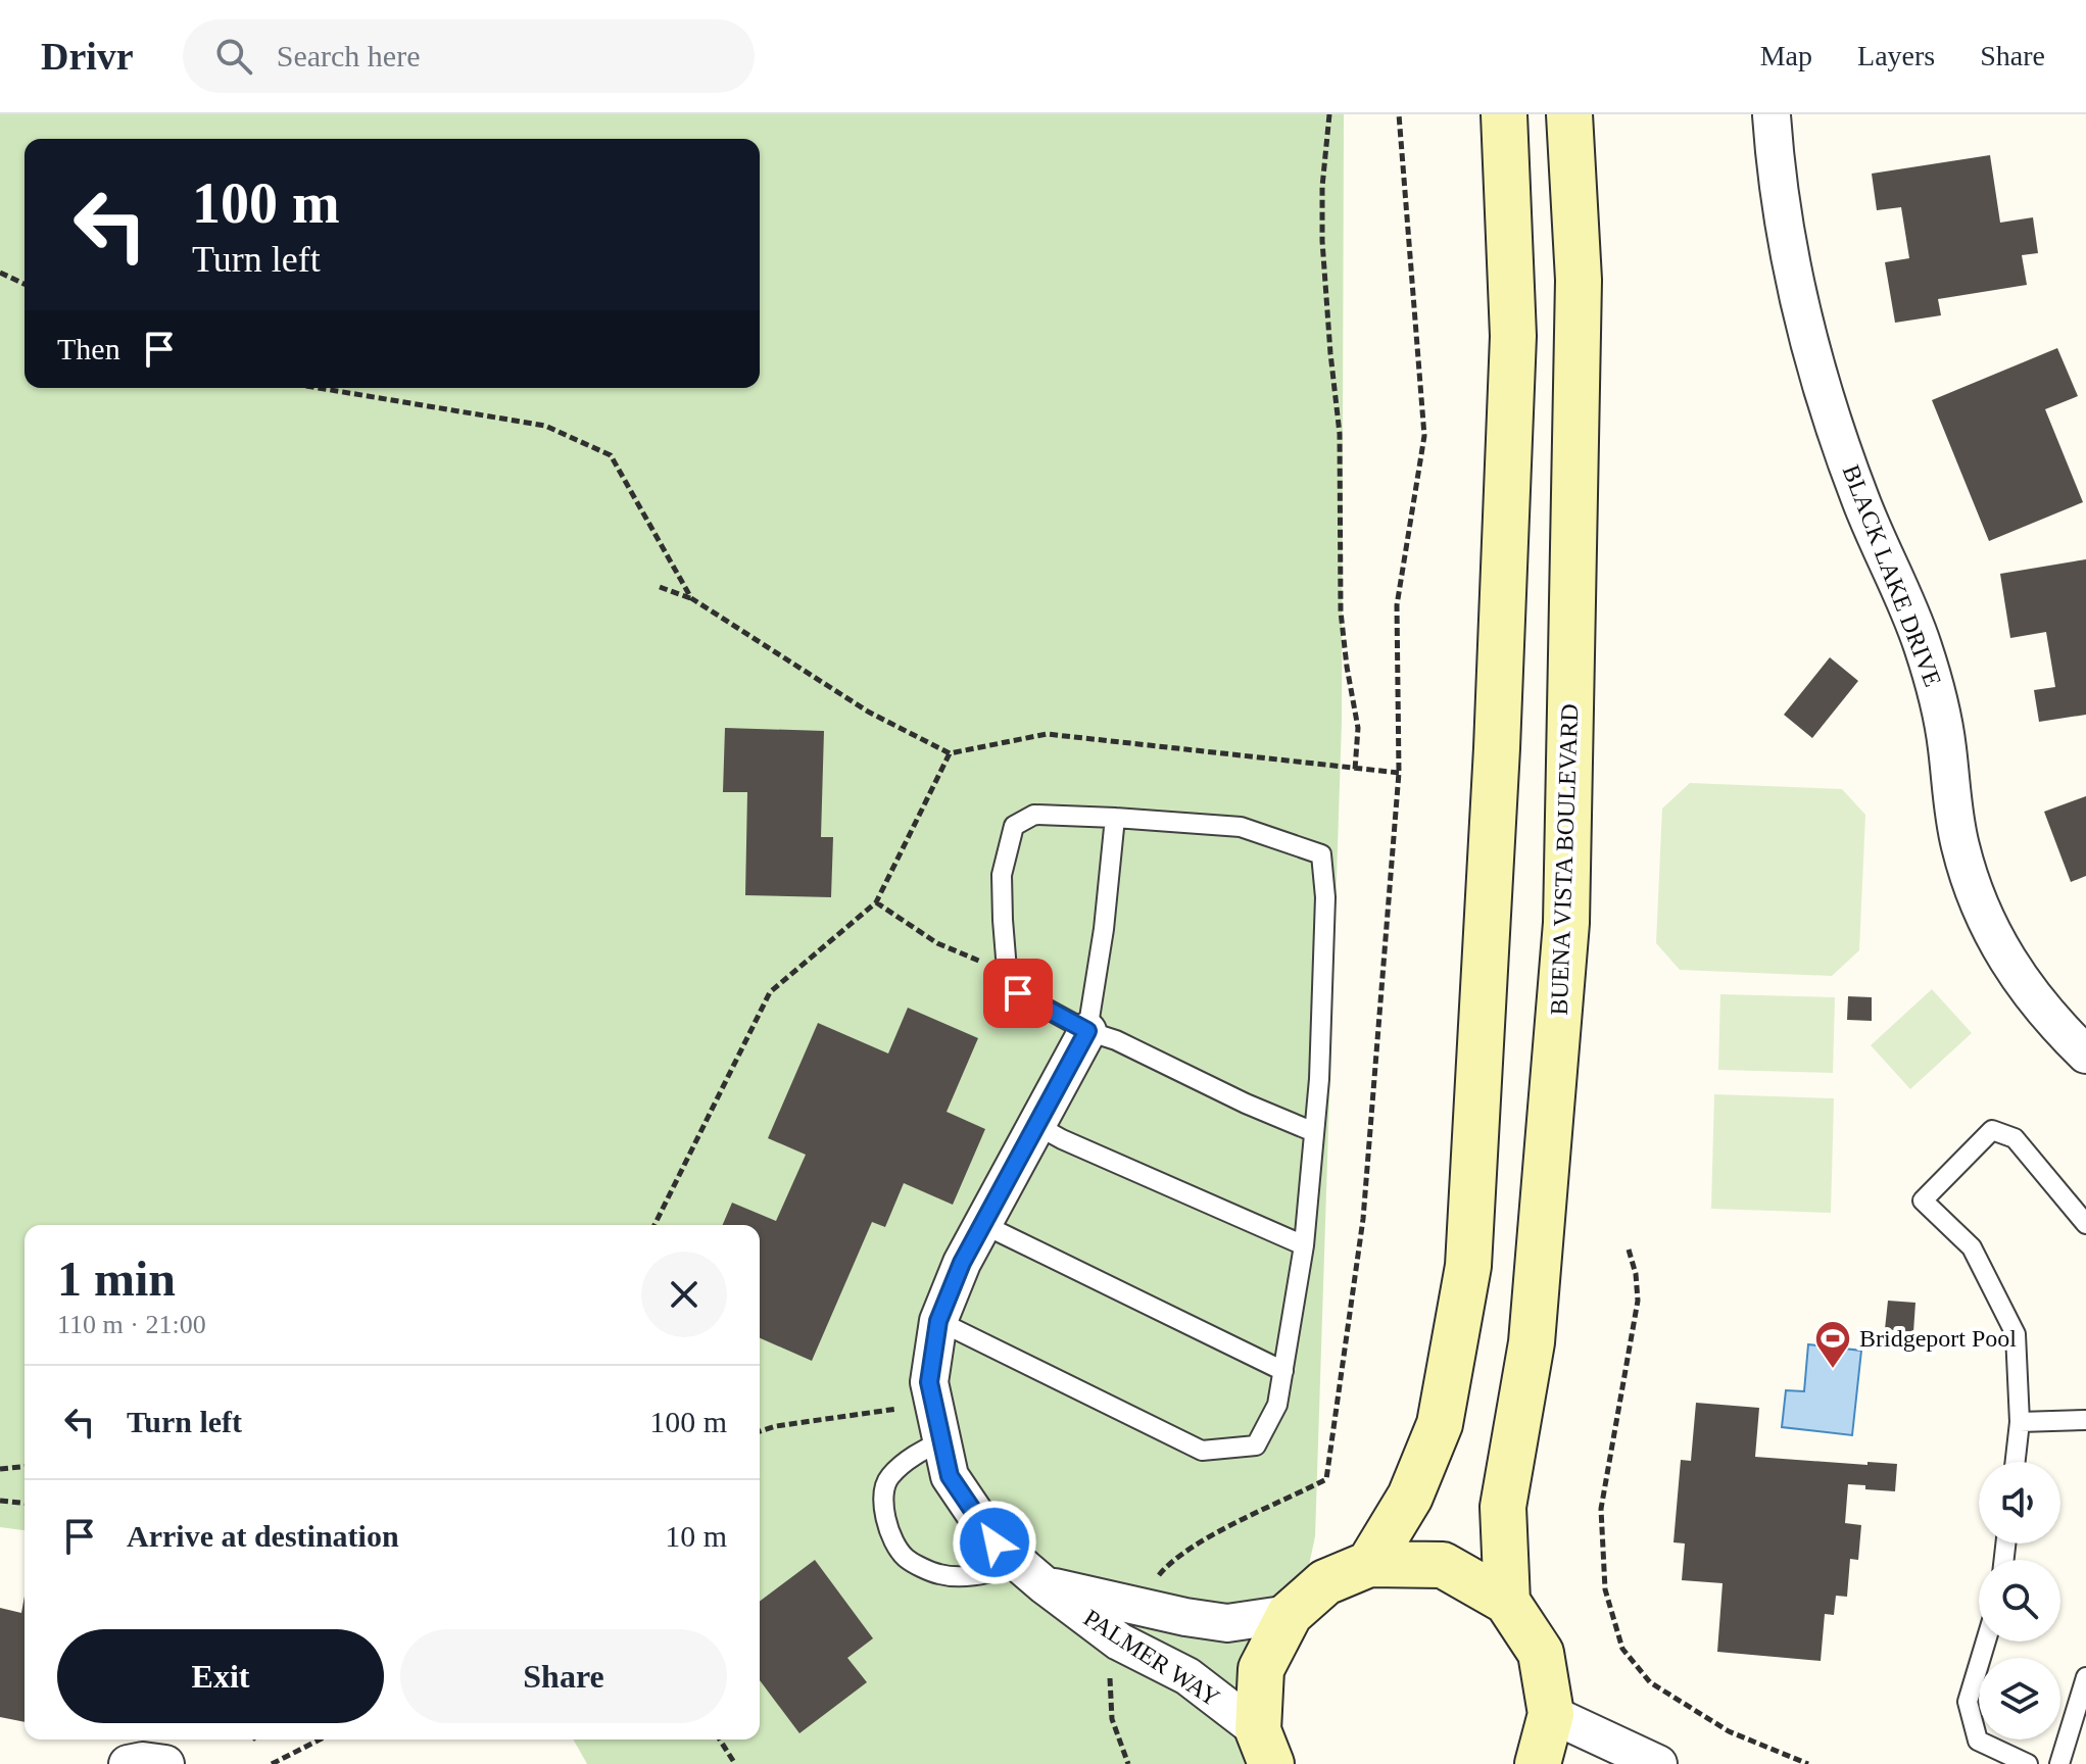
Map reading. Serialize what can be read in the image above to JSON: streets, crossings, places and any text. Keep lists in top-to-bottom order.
{
  "streets": {
    "main road": ["BUENA VISTA BOULEVARD"],
    "street": ["BLACK LAKE DRIVE", "PALMER WAY"]
  },
  "places": {
    "sports": ["Bridgeport Pool"]
  },
  "page": {
    "header": "Drivr",
    "search": "Search here",
    "nav": ["Map", "Layers", "Share"],
    "turn": ["100 m", "Turn left"],
    "then": "Then",
    "heading": ["1 min", "110 m · 21:00"],
    "list": [
      {
        "name": "Turn left",
        "value": "100 m"
      },
      {
        "name": "Arrive at destination",
        "value": "10 m"
      }
    ],
    "buttons": ["Exit", "Share"]
  }
}
